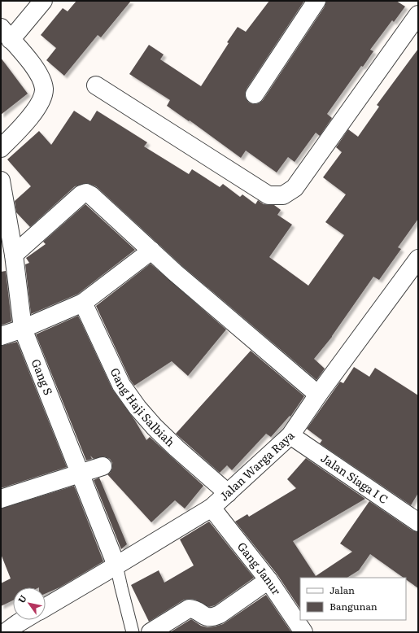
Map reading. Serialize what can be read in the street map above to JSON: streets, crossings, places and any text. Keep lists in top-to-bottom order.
{
  "streets": {
    "street": [
      "Gang S",
      "Gang Haji Salbiah",
      "Jalan Warga Raya",
      "Jalan Siaga I C",
      "Gang Janur"
    ]
  },
  "crossings": [
    ["Gang S", "Jalan Warga Raya"],
    ["Gang Haji Salbiah", "Jalan Warga Raya"],
    ["Jalan Warga Raya", "Jalan Siaga I C"],
    ["Jalan Warga Raya", "Gang Janur"]
  ],
  "legend": ["Jalan", "Bangunan"],
  "north": "top left"
}
